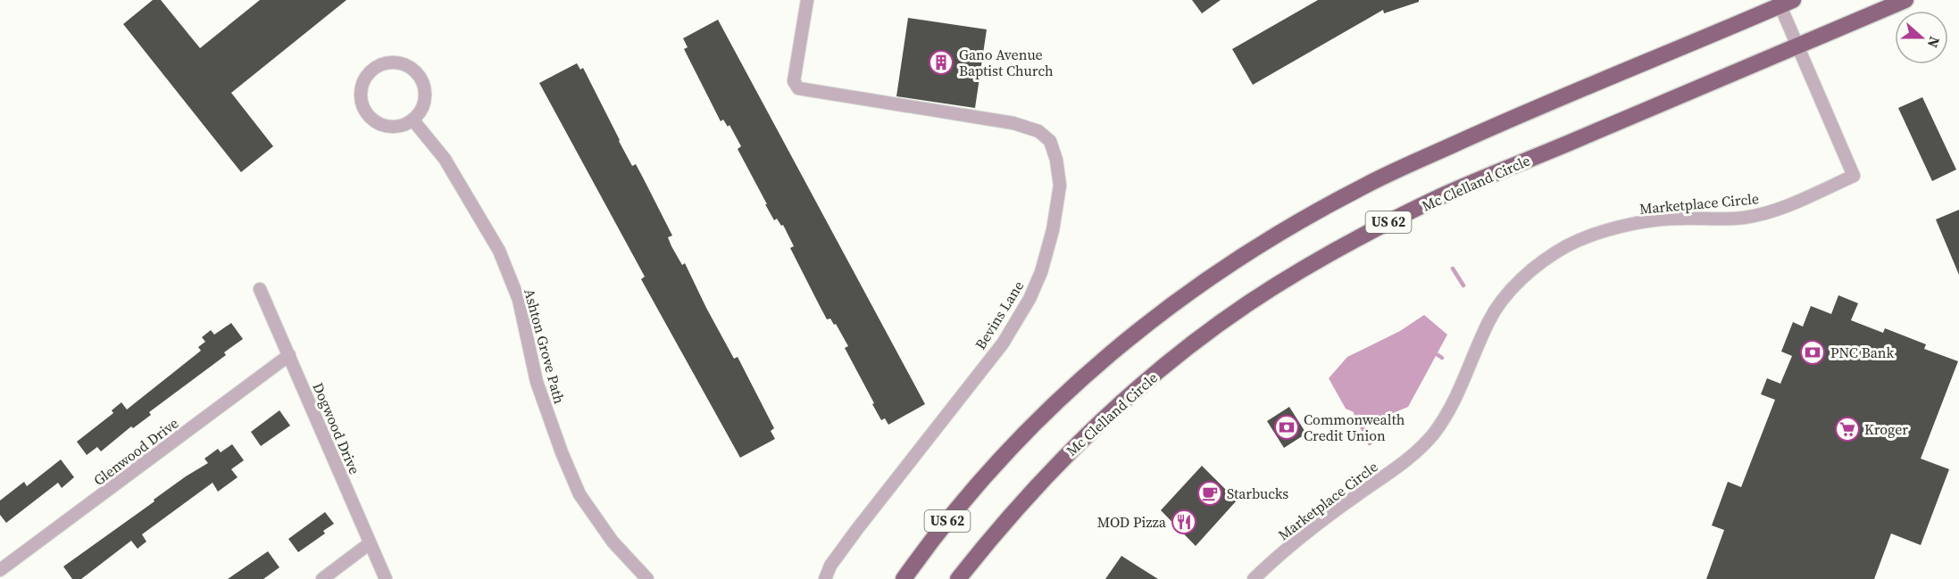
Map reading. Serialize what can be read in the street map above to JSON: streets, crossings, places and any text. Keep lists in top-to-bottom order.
{
  "streets": {
    "highway": ["Mc Clelland Circle", "US 62"],
    "street": [
      "Marketplace Circle",
      "Bevins Lane",
      "Ashton Grove Path",
      "Dogwood Drive",
      "Glenwood Drive"
    ]
  },
  "crossings": [
    ["Mc Clelland Circle", "Marketplace Circle"],
    ["Marketplace Circle", "US 62"],
    ["Dogwood Drive", "Glenwood Drive"]
  ],
  "places": {
    "building": ["Gano Avenue Baptist Church"],
    "bank": ["PNC Bank", "Commonwealth Credit Union"],
    "supermarket": ["Kroger"],
    "cafe": ["Starbucks"],
    "restaurant": ["MOD Pizza"]
  },
  "north": "right"
}
